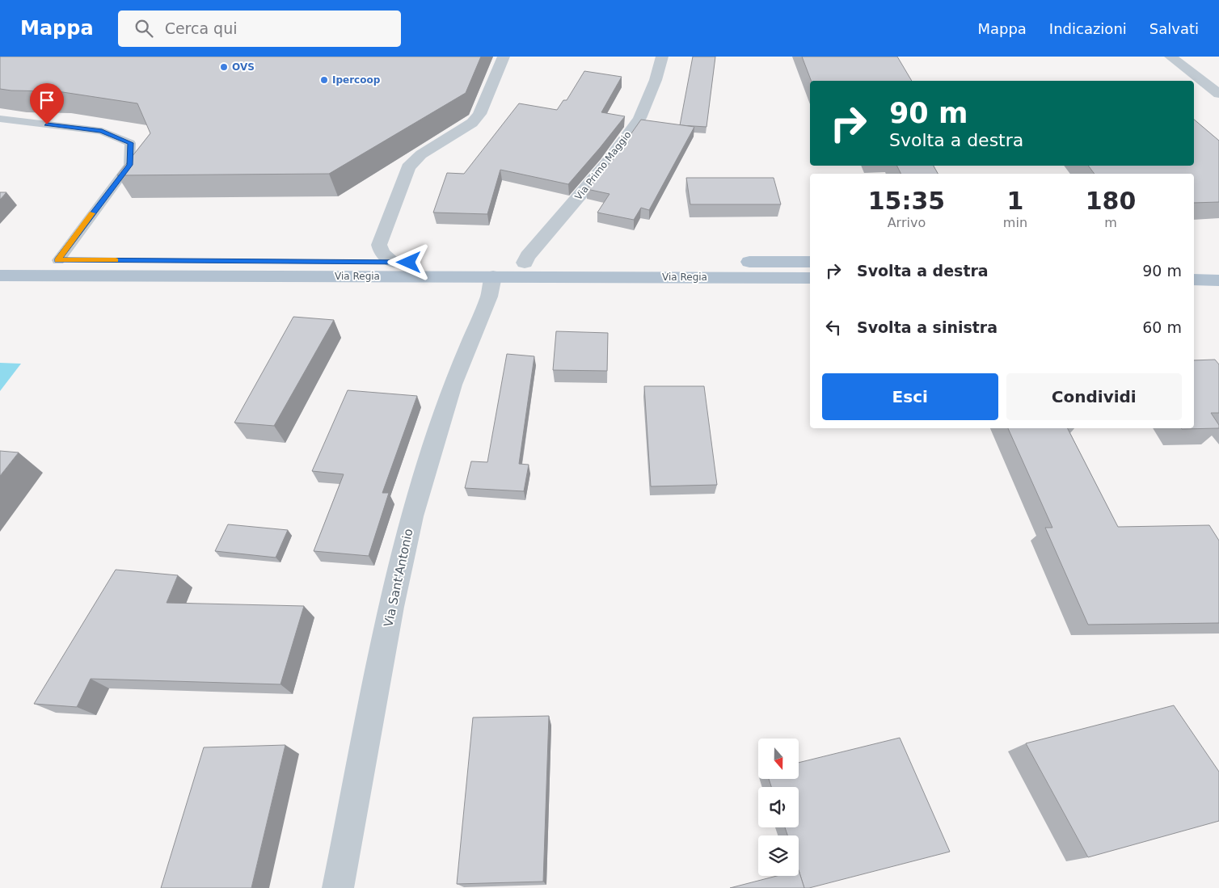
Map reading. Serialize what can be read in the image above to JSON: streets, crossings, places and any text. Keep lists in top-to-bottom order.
{
  "streets": {
    "main road": ["Via Regia"],
    "street": ["Via Primo Maggio", "Via Sant'Antonio"]
  },
  "crossings": [
    ["Via Primo Maggio", "Via Regia"],
    ["Via Regia", "Via Sant'Antonio"]
  ],
  "places": ["OVS", "Ipercoop"],
  "north": "bottom",
  "page": {
    "header": "Mappa",
    "search": "Cerca qui",
    "nav": ["Mappa", "Indicazioni", "Salvati"],
    "turn": ["90 m", "Svolta a destra"],
    "eta": [
      "15:35",
      "Arrivo",
      "1",
      "min",
      "180",
      "m"
    ],
    "list": [
      {
        "name": "Svolta a destra",
        "value": "90 m"
      },
      {
        "name": "Svolta a sinistra",
        "value": "60 m"
      }
    ],
    "buttons": ["Esci", "Condividi"]
  }
}
